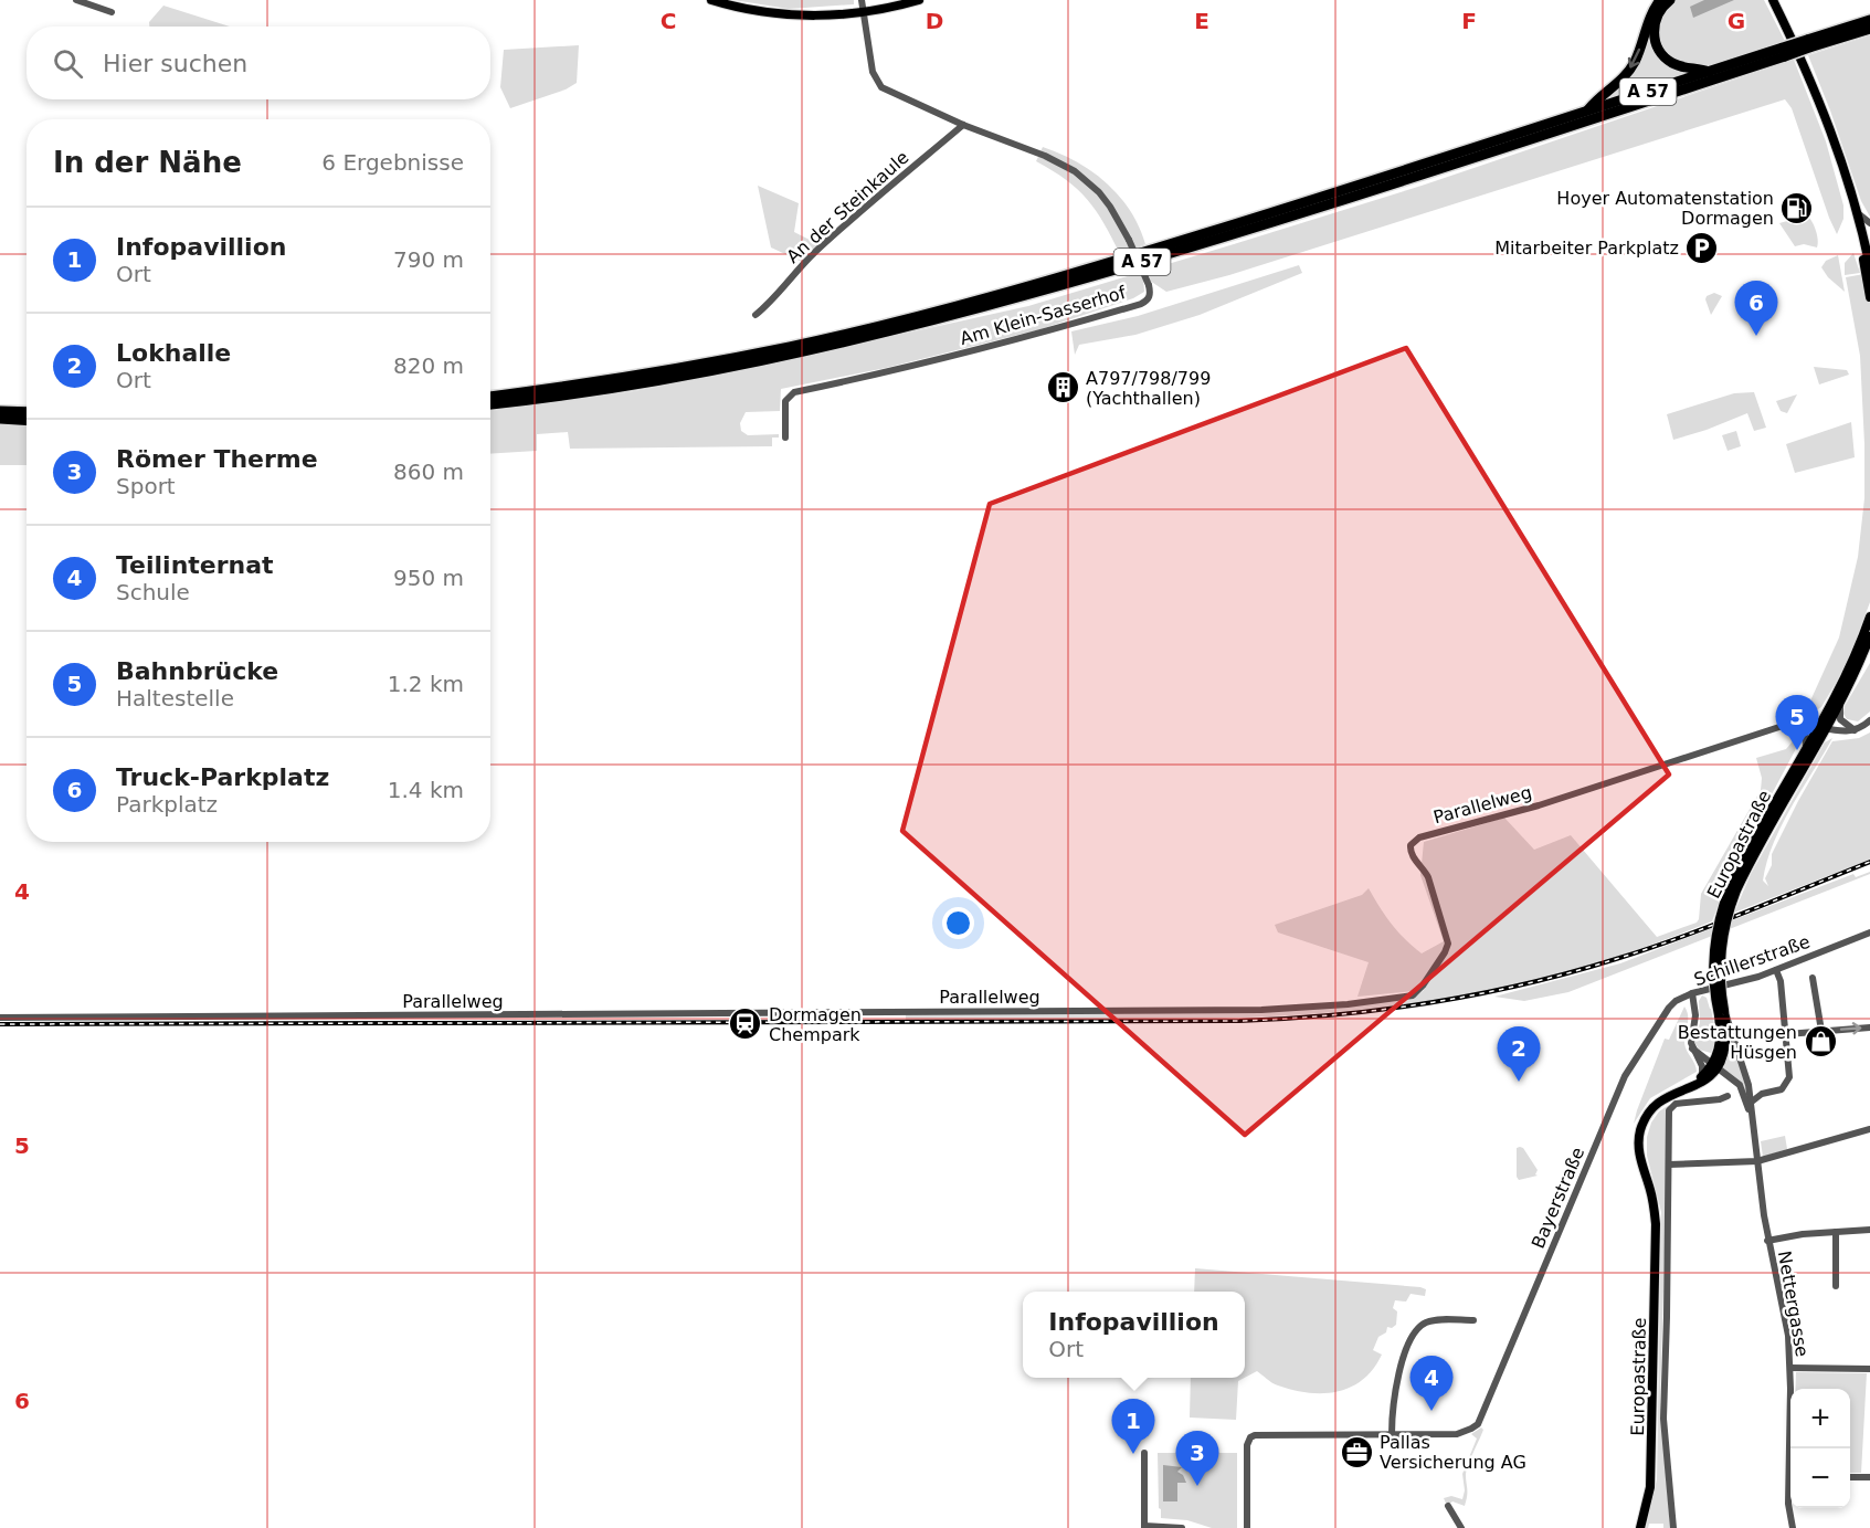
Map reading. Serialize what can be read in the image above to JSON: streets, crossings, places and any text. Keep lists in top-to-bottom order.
{
  "streets": {
    "highway": ["A 57"],
    "main road": ["Europastraße"],
    "street": [
      "An der Steinkaule",
      "Am Klein-Sasserhof",
      "Parallelweg",
      "Schillerstraße",
      "Bayerstraße",
      "Nettergasse"
    ]
  },
  "crossings": [
    ["An der Steinkaule", "Am Klein-Sasserhof"],
    ["Parallelweg", "Europastraße"],
    ["Europastraße", "Schillerstraße"],
    ["Europastraße", "Nettergasse"],
    ["Schillerstraße", "Bayerstraße"]
  ],
  "places": {
    "fuel station": ["Hoyer Automatenstation Dormagen"],
    "parking": ["Mitarbeiter Parkplatz"],
    "building": ["A797/798/799 (Yachthallen)"],
    "station": ["Dormagen Chempark"],
    "shop": ["Bestattungen Hüsgen"],
    "office": ["Pallas Versicherung AG"]
  },
  "page": {
    "search": "Hier suchen",
    "heading": ["In der Nähe", "6 Ergebnisse"],
    "list": [
      {
        "mark": "1",
        "name": "Infopavillion",
        "note": "Ort",
        "value": "790 m"
      },
      {
        "mark": "2",
        "name": "Lokhalle",
        "note": "Ort",
        "value": "820 m"
      },
      {
        "mark": "3",
        "name": "Römer Therme",
        "note": "Sport",
        "value": "860 m"
      },
      {
        "mark": "4",
        "name": "Teilinternat",
        "note": "Schule",
        "value": "950 m"
      },
      {
        "mark": "5",
        "name": "Bahnbrücke",
        "note": "Haltestelle",
        "value": "1.2 km"
      },
      {
        "mark": "6",
        "name": "Truck-Parkplatz",
        "note": "Parkplatz",
        "value": "1.4 km"
      }
    ],
    "pins": [
      "6",
      "5",
      "2",
      "4",
      "1",
      "3"
    ],
    "popup": ["Infopavillion", "Ort"],
    "map_buttons": ["+", "−"]
  },
  "grid": {
    "columns": [
      "C",
      "D",
      "E",
      "F",
      "G"
    ],
    "rows": ["4", "5", "6"]
  }
}
